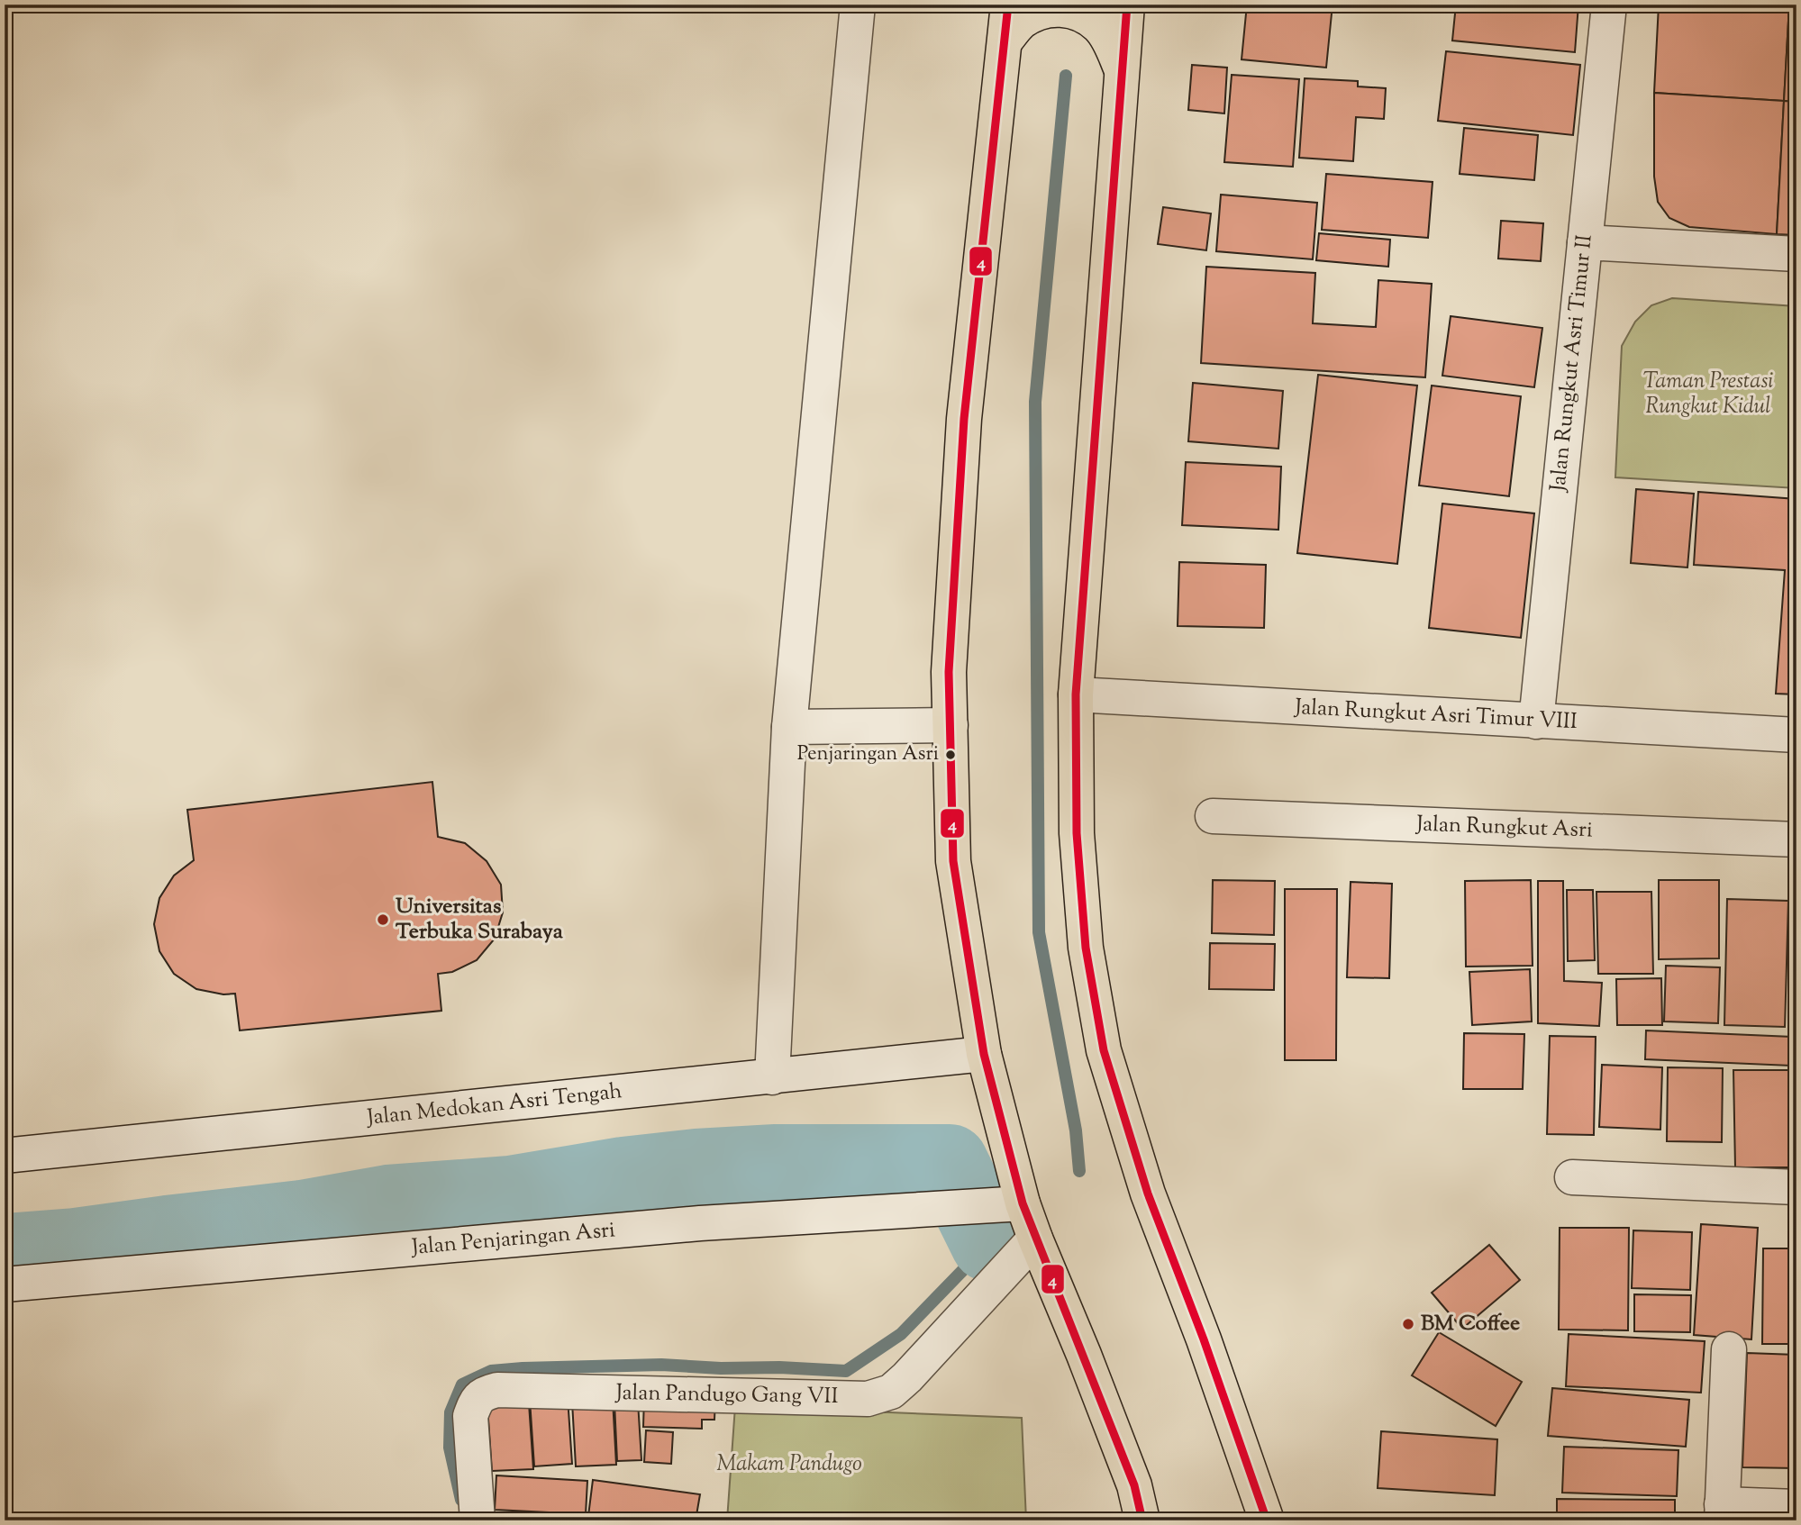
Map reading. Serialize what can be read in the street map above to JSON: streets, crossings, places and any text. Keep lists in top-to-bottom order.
{
  "streets": {
    "street": [
      "Jalan Rungkut Asri Timur II",
      "Jalan Rungkut Asri Timur VIII",
      "Jalan Rungkut Asri",
      "Jalan Medokan Asri Tengah",
      "Jalan Penjaringan Asri",
      "Jalan Pandugo Gang VII"
    ]
  },
  "crossings": [
    ["Jalan Rungkut Asri Timur II", "Jalan Rungkut Asri Timur VIII"]
  ],
  "parks": ["Taman Prestasi Rungkut Kidul", "Makam Pandugo"],
  "places": ["Penjaringan Asri", "Universitas Terbuka Surabaya", "BM Coffee"],
  "lines": ["transit line 4"]
}
